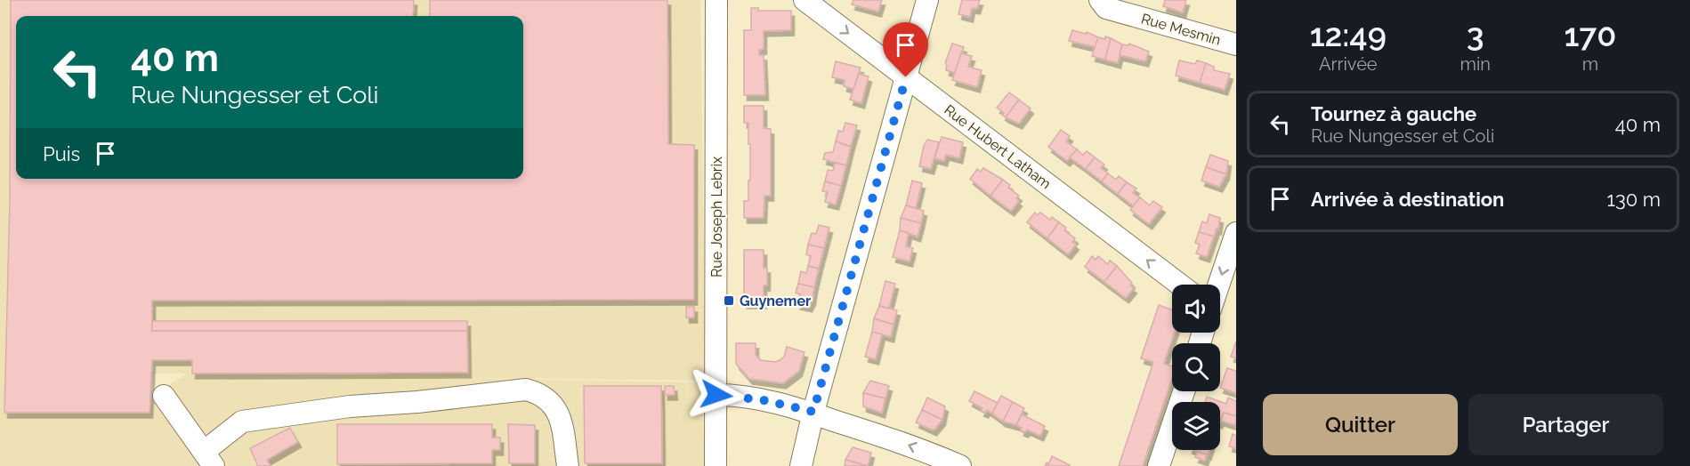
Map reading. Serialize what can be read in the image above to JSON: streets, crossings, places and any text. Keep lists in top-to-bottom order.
{
  "streets": {
    "street": ["Rue Mesmin", "Rue Hubert Latham", "Rue Joseph Lebrix"]
  },
  "places": {
    "transit": ["Guynemer"]
  },
  "page": {
    "eta": [
      "12:49",
      "Arrivée",
      "3",
      "min",
      "170",
      "m"
    ],
    "turn": ["40 m", "Rue Nungesser et Coli"],
    "list": [
      {
        "name": "Tournez à gauche",
        "note": "Rue Nungesser et Coli",
        "value": "40 m"
      },
      {
        "name": "Arrivée à destination",
        "value": "130 m"
      }
    ],
    "then": "Puis",
    "buttons": ["Quitter", "Partager"]
  }
}
